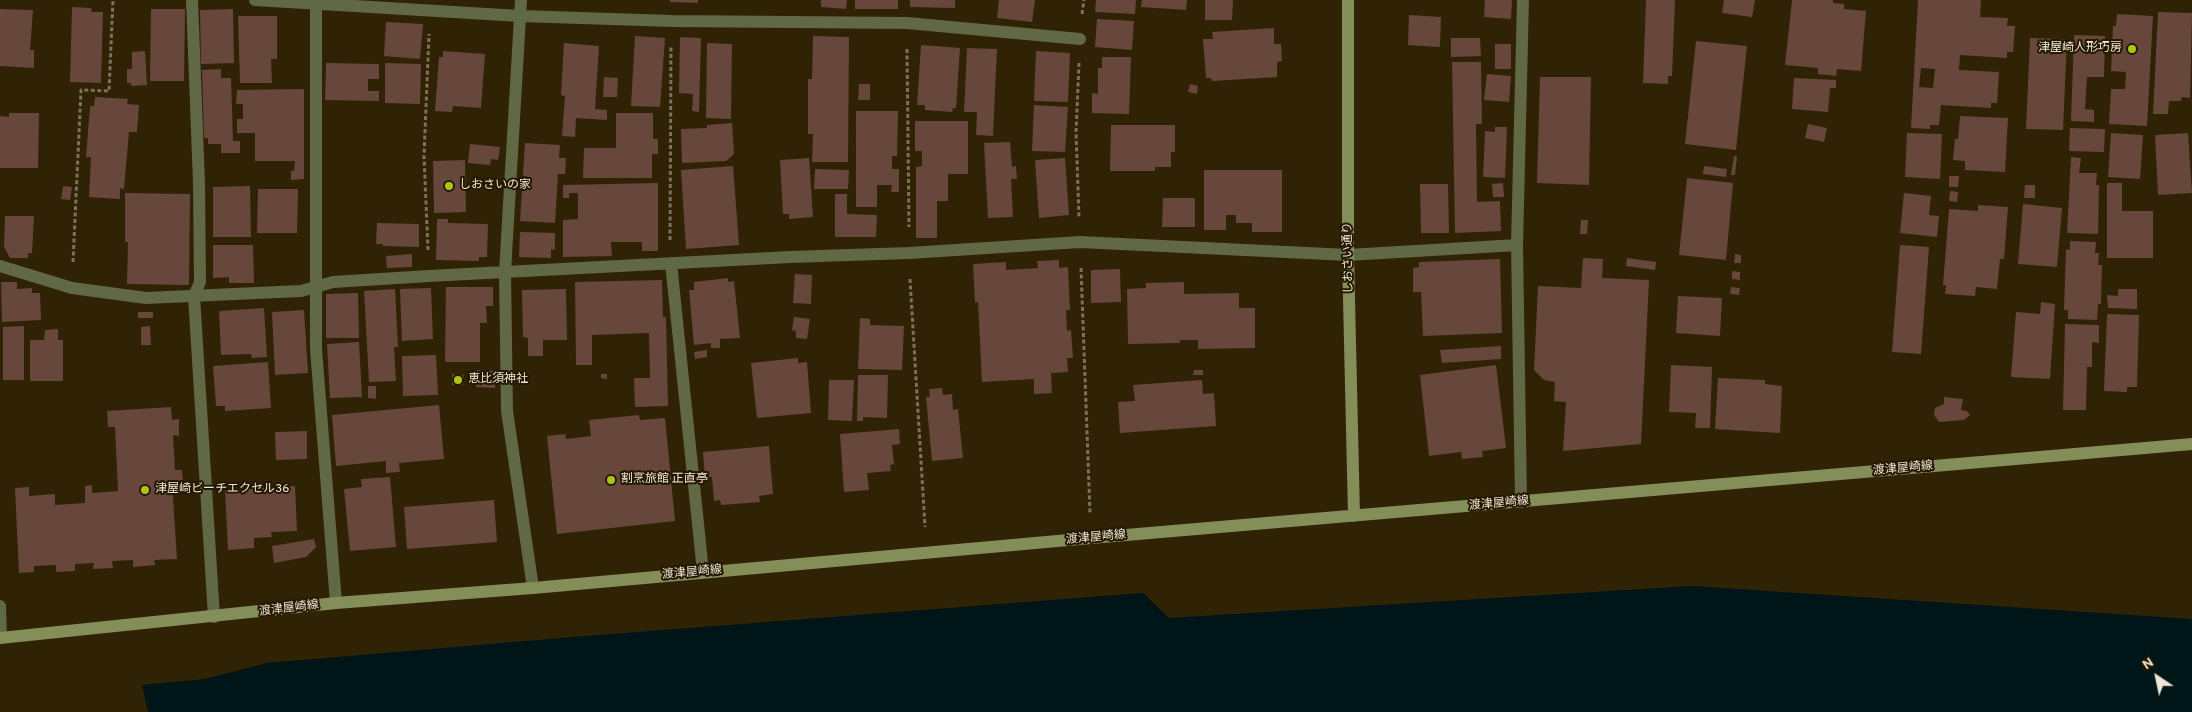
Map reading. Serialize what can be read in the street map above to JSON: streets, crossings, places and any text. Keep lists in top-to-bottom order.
{
  "streets": {
    "main road": ["しおさい通り", "渡津屋崎線"]
  },
  "crossings": [
    ["しおさい通り", "渡津屋崎線"]
  ],
  "places": [
    "津屋崎人形巧房",
    "しおさいの家",
    "恵比須神社",
    "割烹旅館 正直亭",
    "津屋崎ビーチエクセル36"
  ],
  "north": "top left"
}
